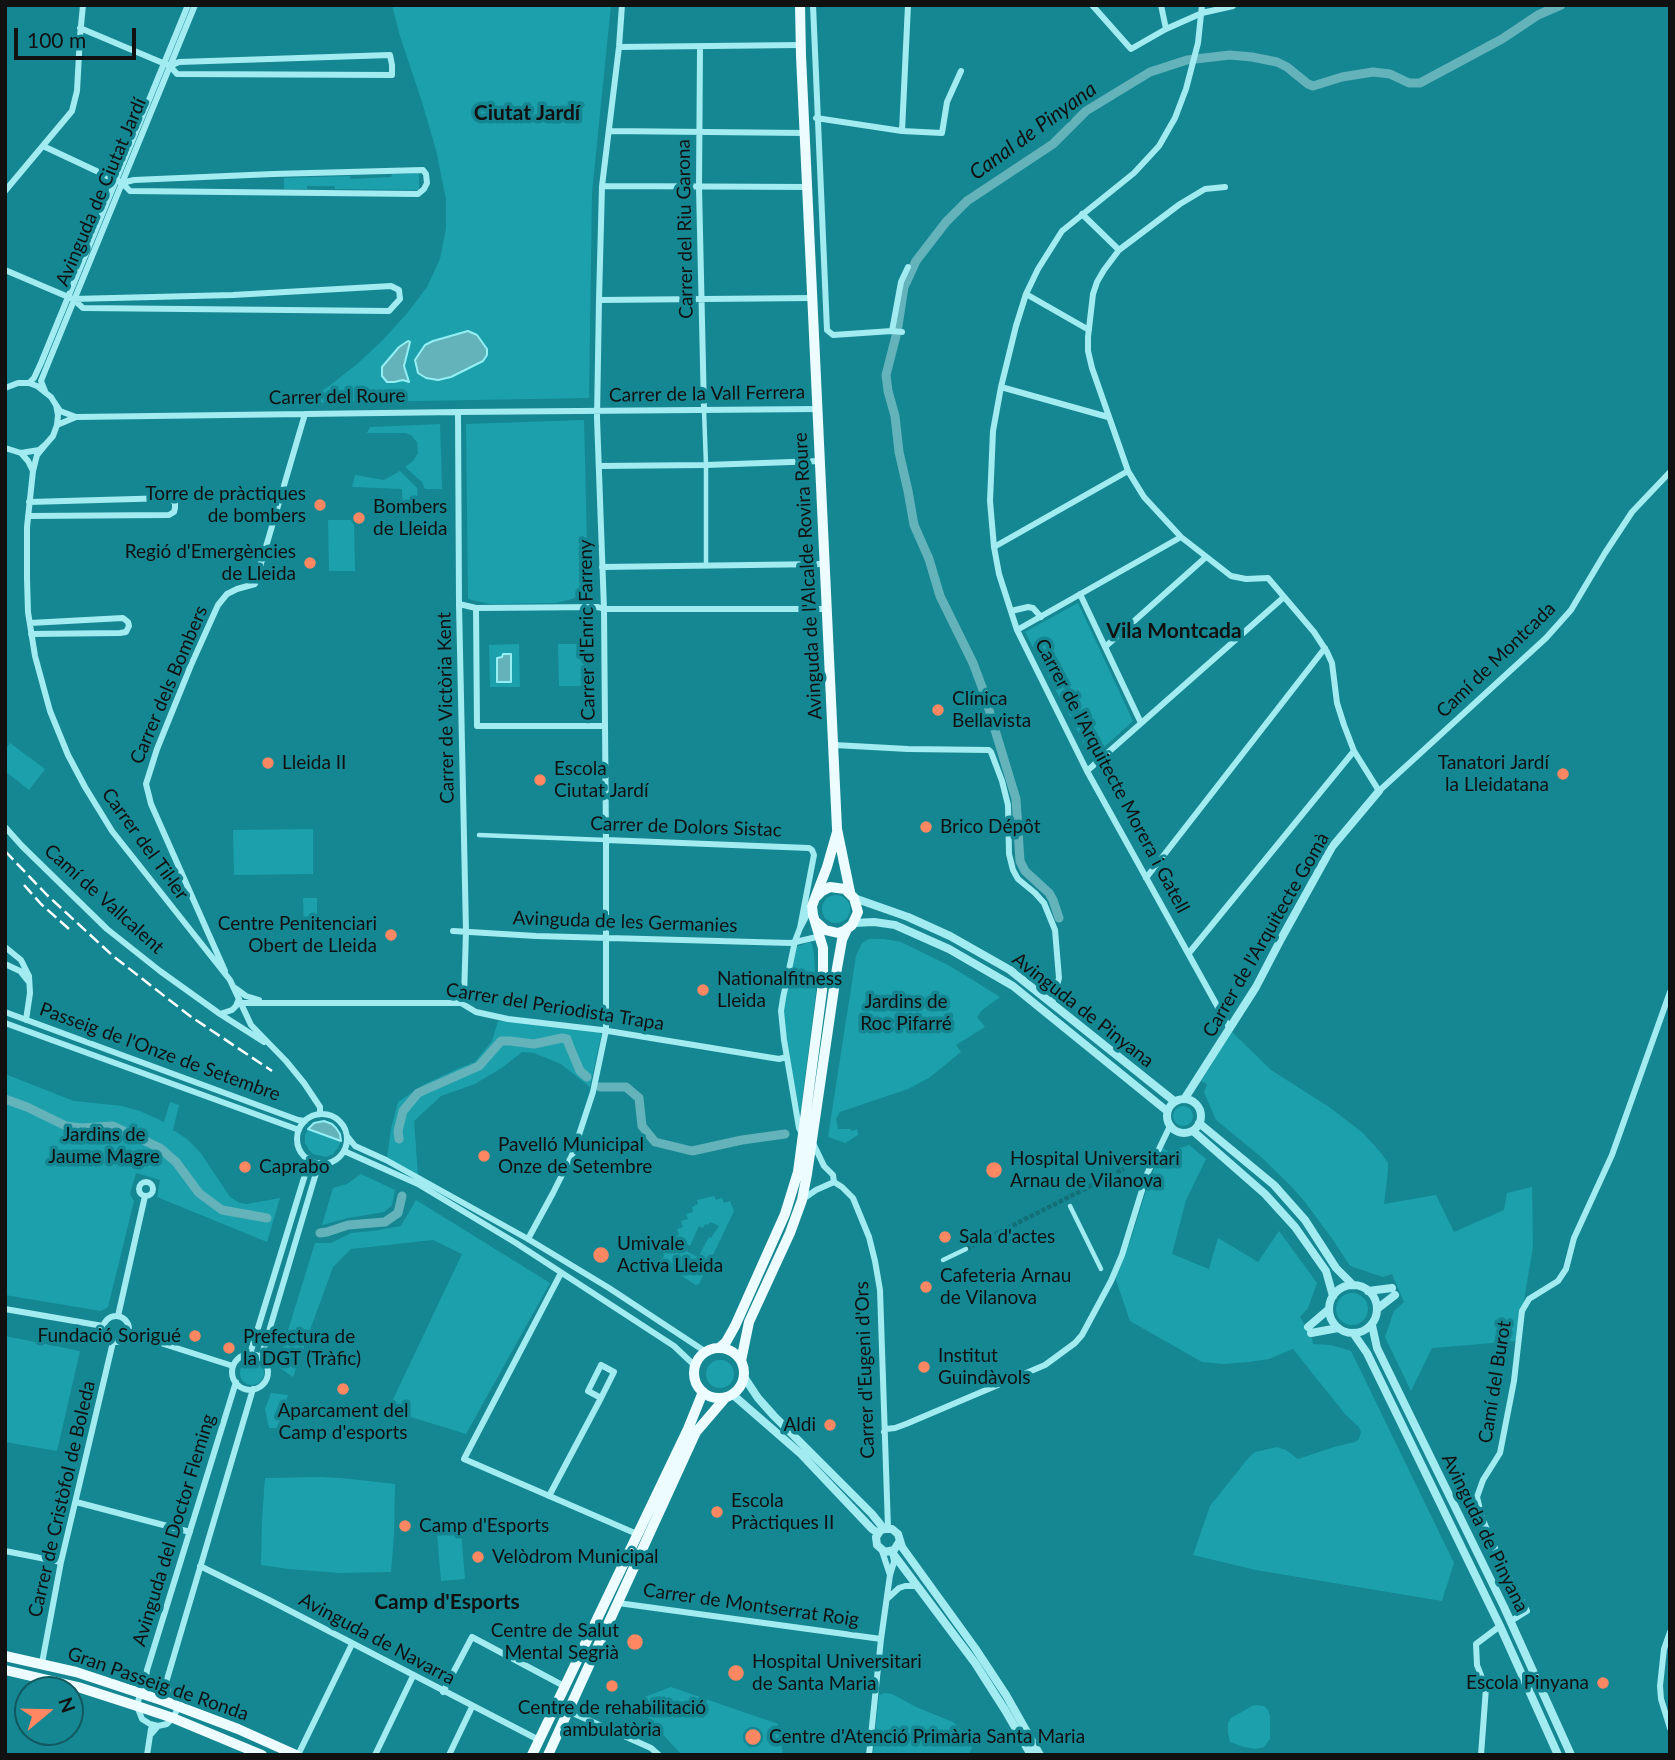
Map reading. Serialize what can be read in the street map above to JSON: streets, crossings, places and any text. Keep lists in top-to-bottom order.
{
  "streets": {
    "main road": ["Avinguda de l'Alcalde Rovira Roure", "Gran Passeig de Ronda"],
    "street": [
      "Avinguda de Ciutat Jardí",
      "Carrer del Riu Garona",
      "Carrer de la Vall Ferrera",
      "Carrer del Roure",
      "Carrer d'Enric Farreny",
      "Camí de Montcada",
      "Carrer dels Bombers",
      "Carrer de Victòria Kent",
      "Carrer de l'Arquitecte Morera i Gatell",
      "Carrer de Dolors Sistac",
      "Carrer del Til·ler",
      "Camí de Vallcalent",
      "Avinguda de les Germanies",
      "Carrer de l'Arquitecte Gomà",
      "Carrer del Periodista Trapa",
      "Avinguda de Pinyana",
      "Passeig de l'Onze de Setembre",
      "Carrer d'Eugeni d'Ors",
      "Camí del Burot",
      "Carrer de Cristòfol de Boleda",
      "Avinguda del Doctor Fleming",
      "Carrer de Montserrat Roig",
      "Avinguda de Navarra"
    ]
  },
  "crossings": [
    ["Carrer del Riu Garona", "Carrer de la Vall Ferrera"],
    ["Carrer de la Vall Ferrera", "Carrer del Roure"],
    ["Carrer de la Vall Ferrera", "Avinguda de l'Alcalde Rovira Roure"],
    ["Carrer de la Vall Ferrera", "Carrer d'Enric Farreny"],
    ["Carrer del Roure", "Carrer d'Enric Farreny"],
    ["Carrer del Roure", "Carrer dels Bombers"],
    ["Carrer del Roure", "Carrer de Victòria Kent"],
    ["Carrer del Roure", "Carrer del Til·ler"],
    ["Avinguda de l'Alcalde Rovira Roure", "Avinguda de les Germanies"],
    ["Avinguda de l'Alcalde Rovira Roure", "Avinguda de Pinyana"],
    ["Carrer d'Enric Farreny", "Carrer de Victòria Kent"],
    ["Carrer d'Enric Farreny", "Carrer de Dolors Sistac"],
    ["Carrer d'Enric Farreny", "Avinguda de les Germanies"],
    ["Carrer d'Enric Farreny", "Carrer del Periodista Trapa"],
    ["Camí de Montcada", "Carrer de l'Arquitecte Gomà"],
    ["Carrer dels Bombers", "Carrer del Til·ler"],
    ["Carrer de Victòria Kent", "Avinguda de les Germanies"],
    ["Carrer de Victòria Kent", "Carrer del Periodista Trapa"],
    ["Carrer de l'Arquitecte Morera i Gatell", "Carrer de l'Arquitecte Gomà"],
    ["Carrer del Til·ler", "Camí de Vallcalent"],
    ["Carrer del Til·ler", "Carrer del Periodista Trapa"],
    ["Carrer del Til·ler", "Passeig de l'Onze de Setembre"],
    ["Avinguda de les Germanies", "Avinguda de Pinyana"],
    ["Carrer de l'Arquitecte Gomà", "Avinguda de Pinyana"],
    ["Avinguda de Pinyana", "Camí del Burot"],
    ["Carrer de Cristòfol de Boleda", "Gran Passeig de Ronda"],
    ["Avinguda del Doctor Fleming", "Avinguda de Navarra"],
    ["Avinguda del Doctor Fleming", "Gran Passeig de Ronda"]
  ],
  "districts": ["Ciutat Jardí", "Vila Montcada", "Camp d'Esports"],
  "water": ["Canal de Pinyana"],
  "parks": ["Jardins de Roc Pifarré", "Jardins de Jaume Magre"],
  "places": [
    "Torre de pràctiques de bombers",
    "Bombers de Lleida",
    "Regió d'Emergències de Lleida",
    "Clínica Bellavista",
    "Lleida II",
    "Tanatori Jardí la Lleidatana",
    "Escola Ciutat Jardí",
    "Brico Dépôt",
    "Centre Penitenciari Obert de Lleida",
    "Nationalfitness Lleida",
    "Pavelló Municipal Onze de Setembre",
    "Caprabo",
    "Hospital Universitari Arnau de Vilanova",
    "Sala d'actes",
    "Umivale Activa Lleida",
    "Cafeteria Arnau de Vilanova",
    "Fundació Sorigué",
    "Prefectura de la DGT (Tràfic)",
    "Institut Guindàvols",
    "Aparcament del Camp d'esports",
    "Aldi",
    "Escola Pràctiques II",
    "Camp d'Esports",
    "Velòdrom Municipal",
    "Centre de Salut Mental Segrià",
    "Hospital Universitari de Santa Maria",
    "Escola Pinyana",
    "Centre de rehabilitació ambulatòria",
    "Centre d'Atenció Primària Santa Maria"
  ],
  "scale_bar": "100 m",
  "north": "right"
}
